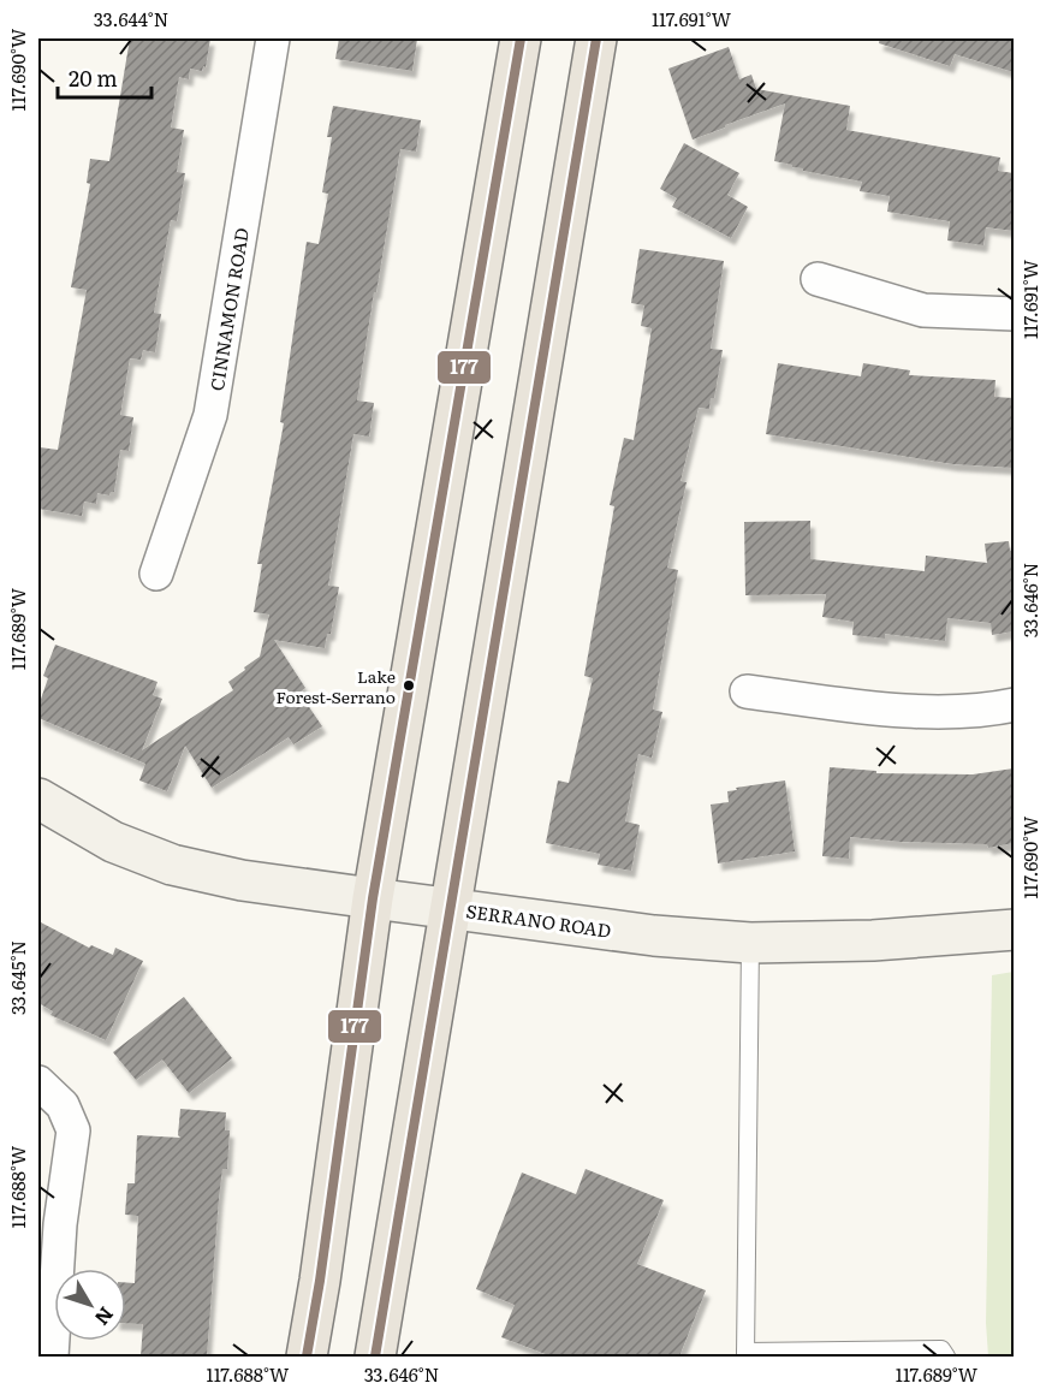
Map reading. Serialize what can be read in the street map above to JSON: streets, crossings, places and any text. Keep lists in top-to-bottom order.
{
  "streets": {
    "street": ["CINNAMON ROAD", "SERRANO ROAD"]
  },
  "places": ["Lake Forest-Serrano"],
  "lines": ["transit line 177"],
  "scale_bar": "20 m",
  "north": "bottom right",
  "coordinates": [
    "33.644°N",
    "117.691°W",
    "117.690°W",
    "33.646°N",
    "117.689°W",
    "33.645°N",
    "117.688°W"
  ]
}
